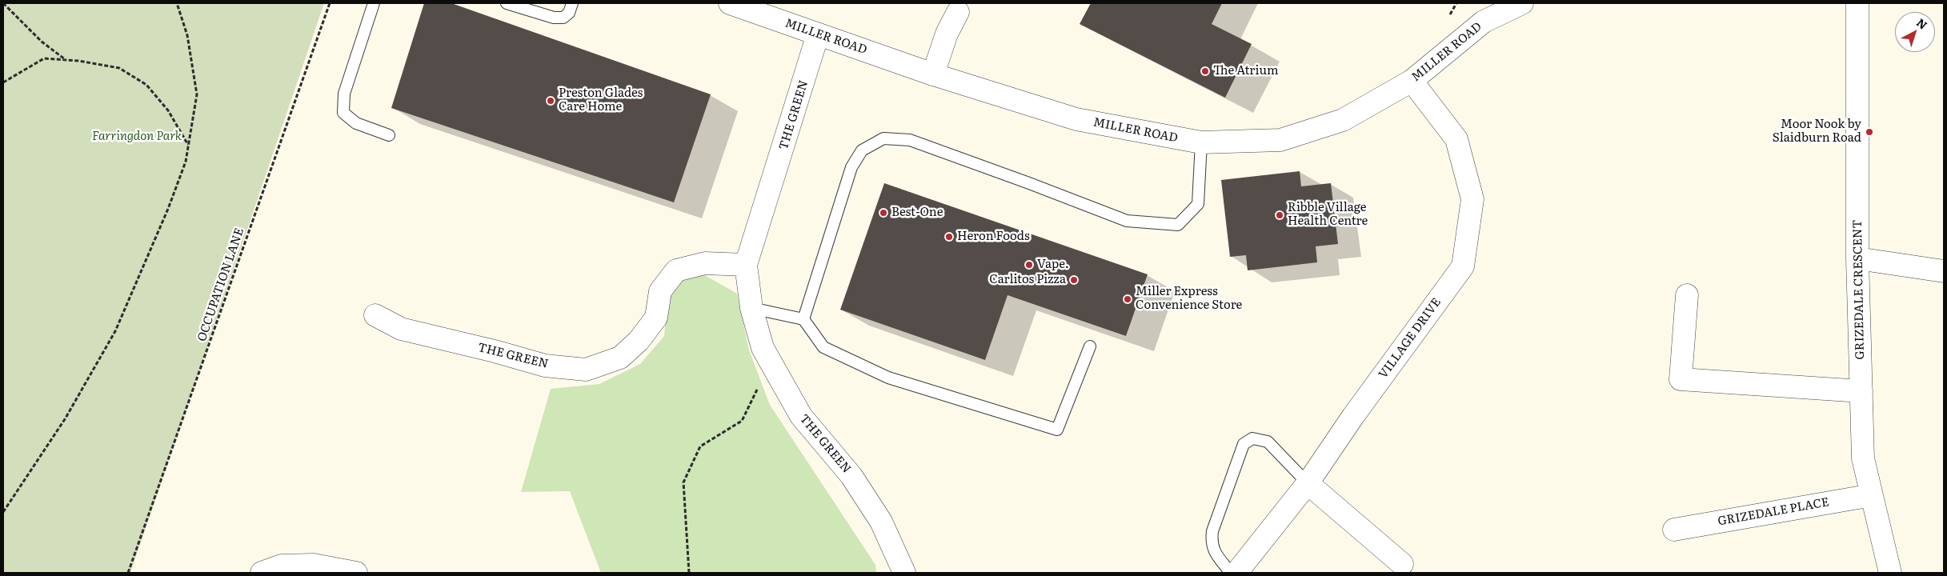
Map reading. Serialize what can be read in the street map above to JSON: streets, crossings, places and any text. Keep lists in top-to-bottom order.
{
  "streets": {
    "street": [
      "MILLER ROAD",
      "THE GREEN",
      "GRIZEDALE CRESCENT",
      "VILLAGE DRIVE",
      "GRIZEDALE PLACE"
    ],
    "path": ["OCCUPATION LANE"]
  },
  "crossings": [
    ["MILLER ROAD", "THE GREEN"],
    ["MILLER ROAD", "VILLAGE DRIVE"],
    ["GRIZEDALE CRESCENT", "GRIZEDALE PLACE"]
  ],
  "parks": ["Farringdon Park"],
  "places": [
    "The Atrium",
    "Preston Glades Care Home",
    "Moor Nook by Slaidburn Road",
    "Best-One",
    "Ribble Village Health Centre",
    "Heron Foods",
    "Vape.",
    "Carlitos Pizza",
    "Miller Express Convenience Store"
  ],
  "north": "top right"
}
